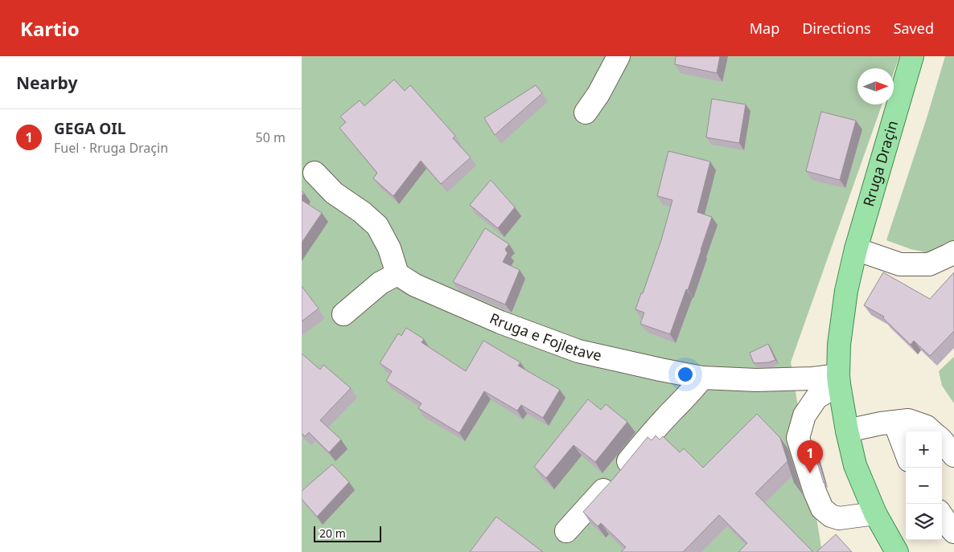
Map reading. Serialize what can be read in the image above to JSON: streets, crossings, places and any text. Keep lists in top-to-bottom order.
{
  "streets": {
    "main road": ["Rruga Draçin"],
    "street": ["Rruga e Fojletave"]
  },
  "crossings": [
    ["Rruga Draçin", "Rruga e Fojletave"]
  ],
  "scale_bar": "20 m",
  "north": "right",
  "page": {
    "header": "Kartio",
    "nav": ["Map", "Directions", "Saved"],
    "heading": "Nearby",
    "list": [
      {
        "mark": "1",
        "name": "GEGA OIL",
        "note": "Fuel · Rruga Draçin",
        "value": "50 m"
      }
    ],
    "map_buttons": ["+", "−"],
    "pins": "1",
    "scale": "20 m"
  }
}
